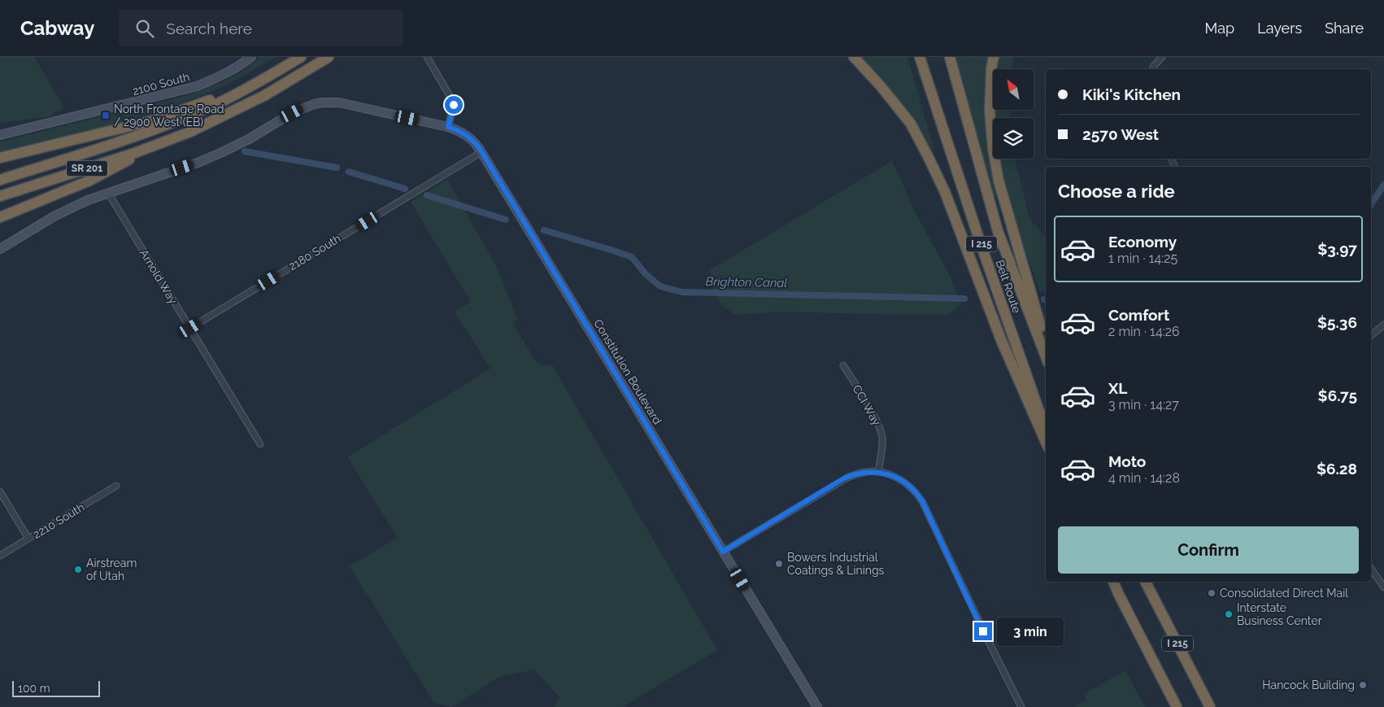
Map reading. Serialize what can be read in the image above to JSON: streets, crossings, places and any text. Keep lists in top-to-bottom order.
{
  "streets": {
    "highway": ["SR 201", "I 215", "Belt Route"],
    "street": [
      "2100 South",
      "2180 South",
      "Arnold Way",
      "Constitution Boulevard",
      "CCI Way",
      "2210 South"
    ]
  },
  "crossings": [
    ["2180 South", "Arnold Way"],
    ["2180 South", "Constitution Boulevard"],
    ["Arnold Way", "Constitution Boulevard"]
  ],
  "water": ["Brighton Canal"],
  "places": {
    "transit": ["North Frontage Road / 2900 West (EB)"],
    "other": [
      "Bowers Industrial Coatings & Linings",
      "Airstream of Utah",
      "Consolidated Direct Mail",
      "Interstate Business Center",
      "Hancock Building"
    ]
  },
  "scale_bar": "100 m",
  "north": "top left",
  "page": {
    "header": "Cabway",
    "search": "Search here",
    "nav": ["Map", "Layers", "Share"],
    "banner": ["Kiki's Kitchen", "2570 West"],
    "heading": "Choose a ride",
    "list": [
      {
        "name": "Economy",
        "note": "1 min · 14:25",
        "value": "$3.97"
      },
      {
        "name": "Comfort",
        "note": "2 min · 14:26",
        "value": "$5.36"
      },
      {
        "name": "XL",
        "note": "3 min · 14:27",
        "value": "$6.75"
      },
      {
        "name": "Moto",
        "note": "4 min · 14:28",
        "value": "$6.28"
      }
    ],
    "buttons": "Confirm",
    "bubble": "3 min",
    "scale": "100 m"
  }
}
